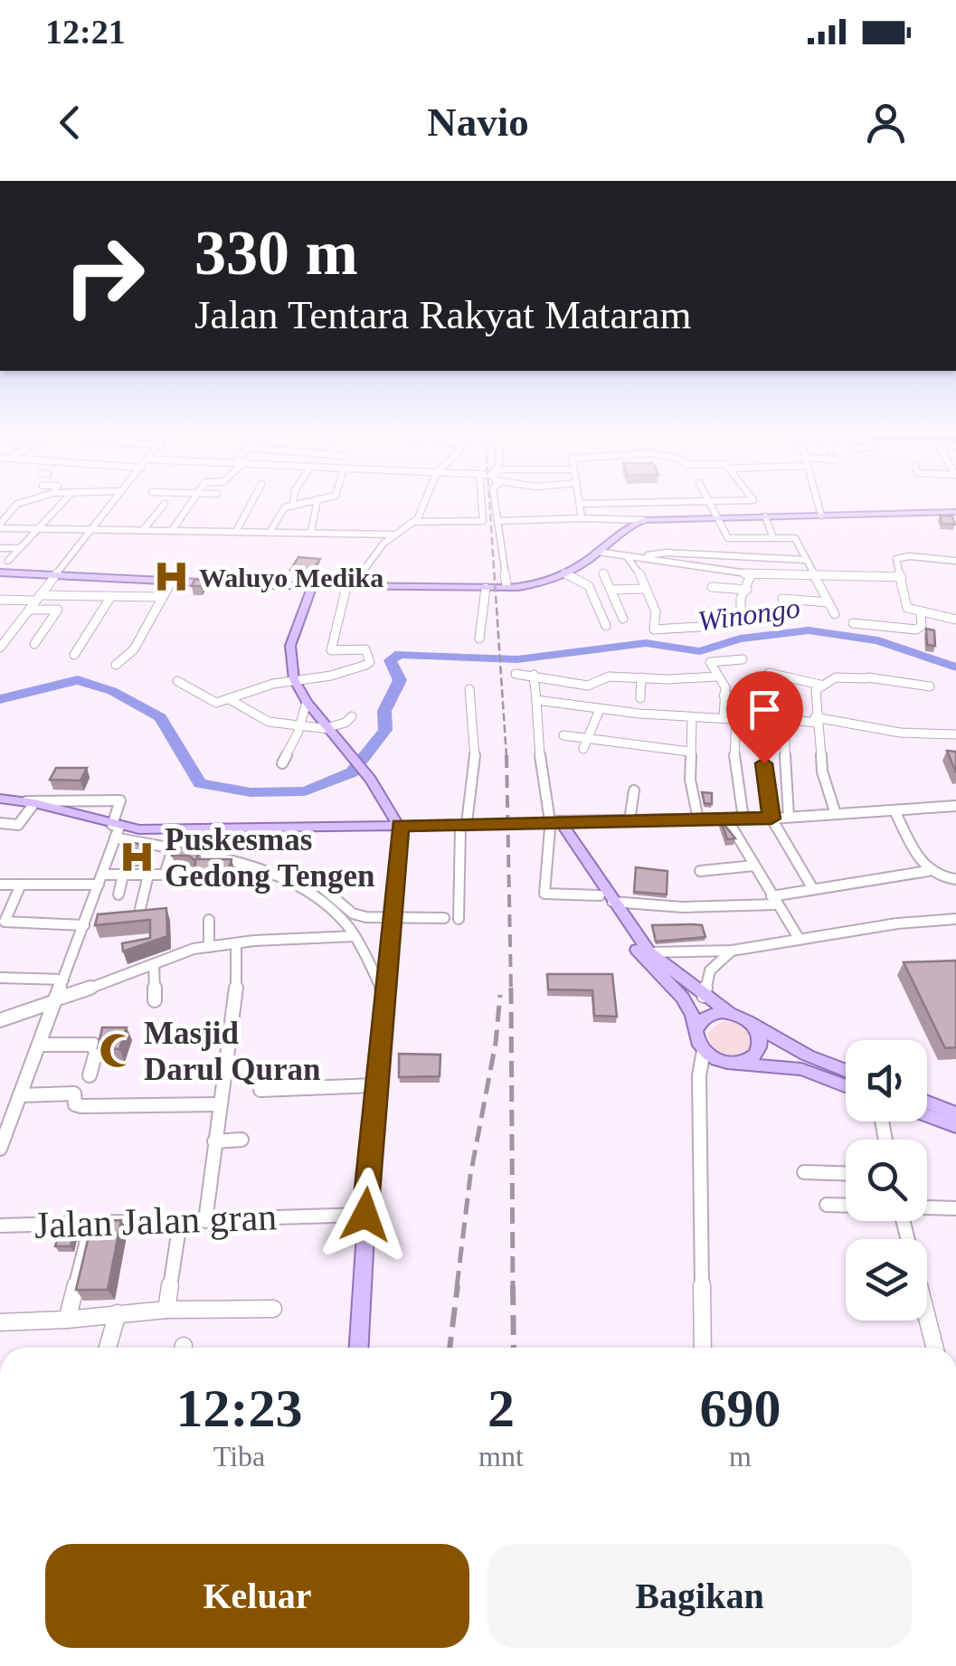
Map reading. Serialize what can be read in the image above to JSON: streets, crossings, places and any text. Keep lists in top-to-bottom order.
{
  "streets": {
    "street": ["Jalan Jalan gran"]
  },
  "water": ["Winongo"],
  "places": {
    "hospital": ["Waluyo Medika", "Puskesmas Gedong Tengen"],
    "mosque": ["Masjid Darul Quran"]
  },
  "page": {
    "status": "12:21",
    "header": "Navio",
    "turn": ["330 m", "Jalan Tentara Rakyat Mataram"],
    "eta": [
      "12:23",
      "Tiba",
      "2",
      "mnt",
      "690",
      "m"
    ],
    "buttons": ["Keluar", "Bagikan"]
  }
}
